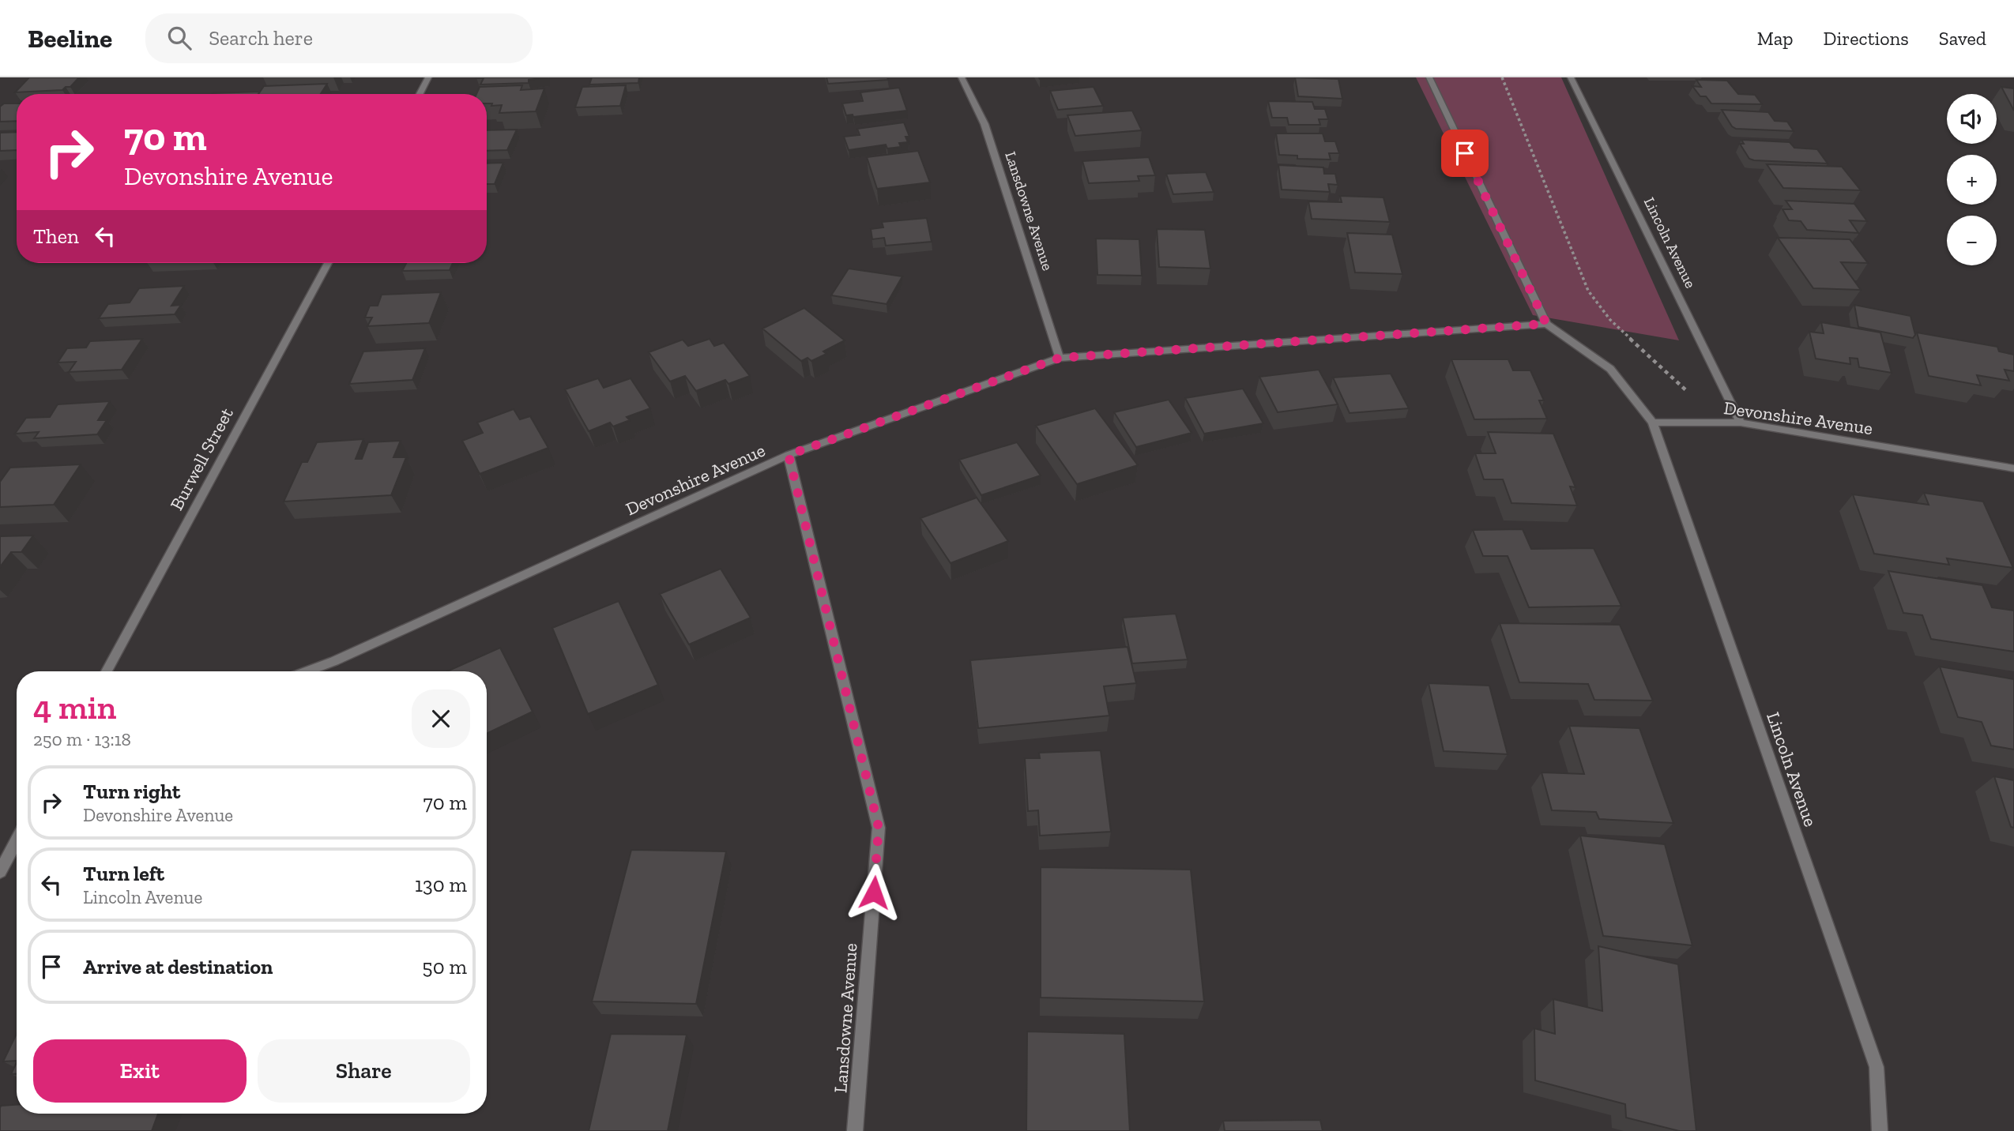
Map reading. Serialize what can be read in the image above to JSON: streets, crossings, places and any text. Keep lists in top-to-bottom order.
{
  "streets": {
    "street": [
      "Lansdowne Avenue",
      "Lincoln Avenue",
      "Devonshire Avenue",
      "Burwell Street"
    ]
  },
  "crossings": [
    ["Lansdowne Avenue", "Devonshire Avenue"],
    ["Lincoln Avenue", "Devonshire Avenue"]
  ],
  "page": {
    "header": "Beeline",
    "search": "Search here",
    "nav": ["Map", "Directions", "Saved"],
    "map_buttons": ["+", "−"],
    "turn": ["70 m", "Devonshire Avenue"],
    "then": "Then",
    "heading": ["4 min", "250 m · 13:18"],
    "list": [
      {
        "name": "Turn right",
        "note": "Devonshire Avenue",
        "value": "70 m"
      },
      {
        "name": "Turn left",
        "note": "Lincoln Avenue",
        "value": "130 m"
      },
      {
        "name": "Arrive at destination",
        "value": "50 m"
      }
    ],
    "buttons": ["Exit", "Share"]
  }
}
